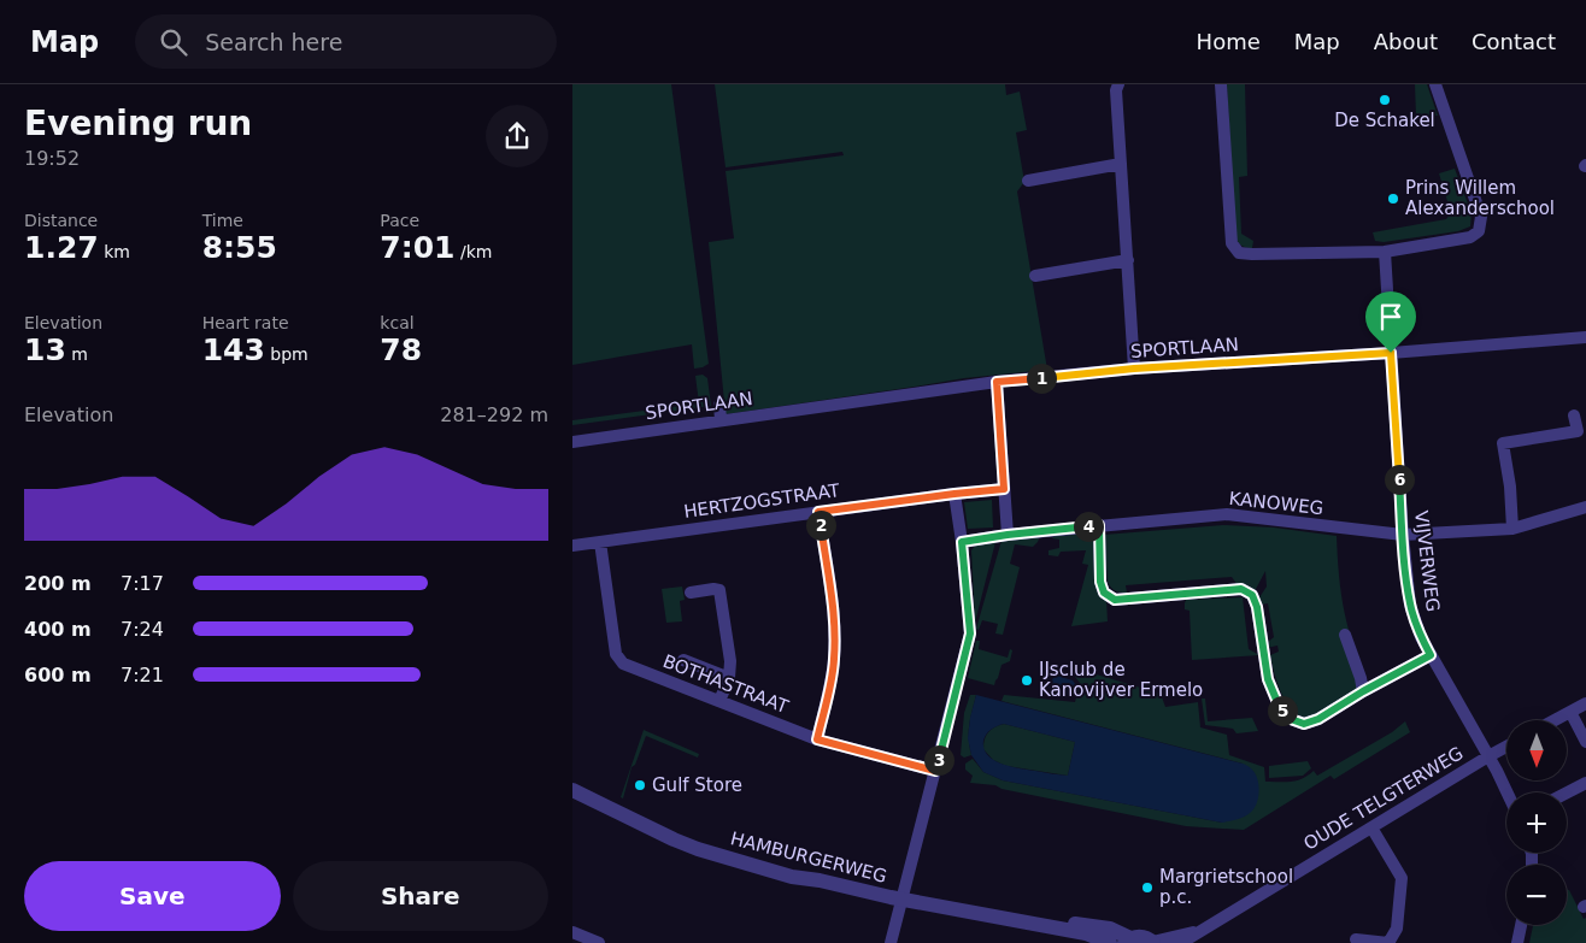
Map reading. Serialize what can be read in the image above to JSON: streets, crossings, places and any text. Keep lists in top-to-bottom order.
{
  "streets": {
    "street": [
      "SPORTLAAN",
      "HERTZOGSTRAAT",
      "KANOWEG",
      "VIJVERWEG",
      "BOTHASTRAAT",
      "OUDE TELGTERWEG",
      "HAMBURGERWEG"
    ]
  },
  "crossings": [
    ["SPORTLAAN", "VIJVERWEG"],
    ["HERTZOGSTRAAT", "BOTHASTRAAT"],
    ["KANOWEG", "VIJVERWEG"],
    ["VIJVERWEG", "OUDE TELGTERWEG"],
    ["OUDE TELGTERWEG", "HAMBURGERWEG"]
  ],
  "places": [
    "De Schakel",
    "Prins Willem Alexanderschool",
    "IJsclub de Kanovijver Ermelo",
    "Gulf Store",
    "Margrietschool p.c."
  ],
  "north": "bottom",
  "page": {
    "header": "Map",
    "search": "Search here",
    "nav": [
      "Home",
      "Map",
      "About",
      "Contact"
    ],
    "heading": ["Evening run", "19:52"],
    "stats": [
      ["Distance", "1.27 km"],
      ["Time", "8:55"],
      ["Pace", "7:01 /km"],
      ["Elevation", "13 m"],
      ["Heart rate", "143 bpm"],
      ["kcal", "78"]
    ],
    "pins": [
      "1",
      "6",
      "2",
      "4",
      "5",
      "3"
    ],
    "chart": ["Elevation", "281–292 m"],
    "list": [
      {
        "name": "200 m",
        "note": "7:17"
      },
      {
        "name": "400 m",
        "note": "7:24"
      },
      {
        "name": "600 m",
        "note": "7:21"
      }
    ],
    "map_buttons": ["+", "−"],
    "buttons": ["Save", "Share"]
  }
}
